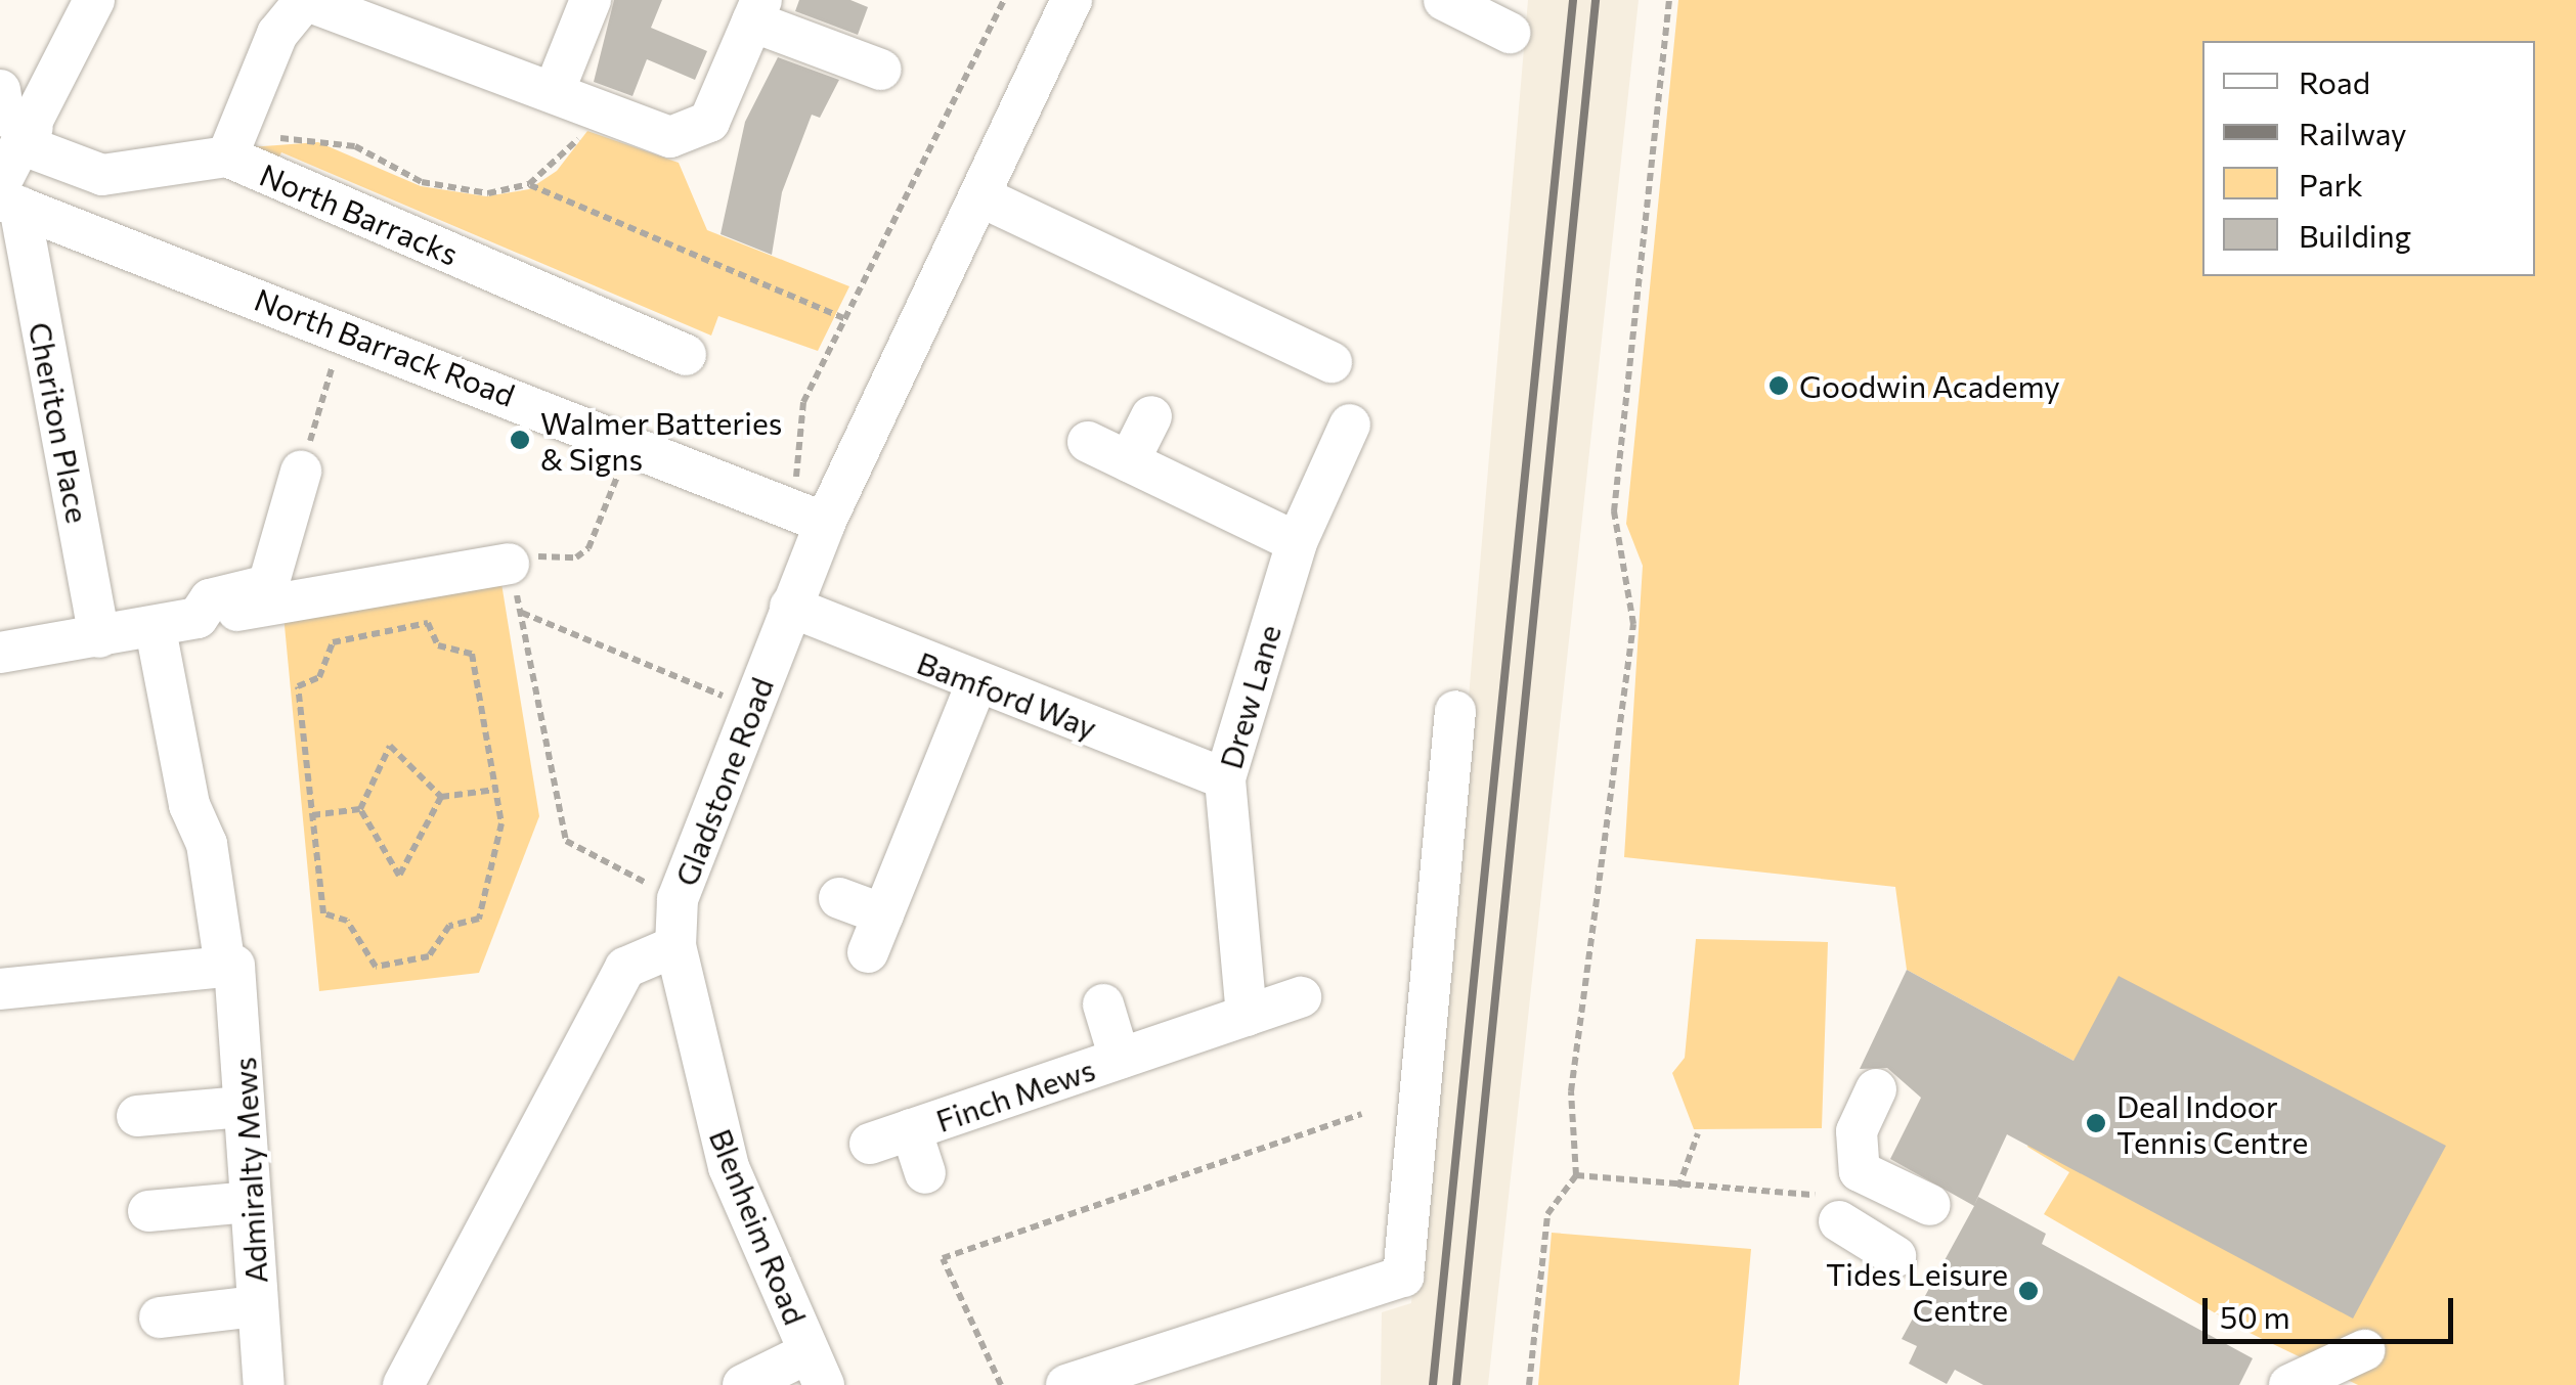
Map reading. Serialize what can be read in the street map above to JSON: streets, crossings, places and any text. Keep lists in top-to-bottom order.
{
  "streets": {
    "street": [
      "North Barracks",
      "North Barrack Road",
      "Cheriton Place",
      "Bamford Way",
      "Drew Lane",
      "Gladstone Road",
      "Finch Mews",
      "Admiralty Mews",
      "Blenheim Road"
    ]
  },
  "crossings": [
    ["North Barrack Road", "Cheriton Place"],
    ["North Barrack Road", "Gladstone Road"],
    ["Bamford Way", "Drew Lane"],
    ["Bamford Way", "Gladstone Road"],
    ["Drew Lane", "Finch Mews"],
    ["Gladstone Road", "Blenheim Road"]
  ],
  "places": [
    "Goodwin Academy",
    "Walmer Batteries & Signs",
    "Deal Indoor Tennis Centre",
    "Tides Leisure Centre"
  ],
  "legend": [
    "Road",
    "Railway",
    "Park",
    "Building"
  ],
  "scale_bar": "50 m"
}
